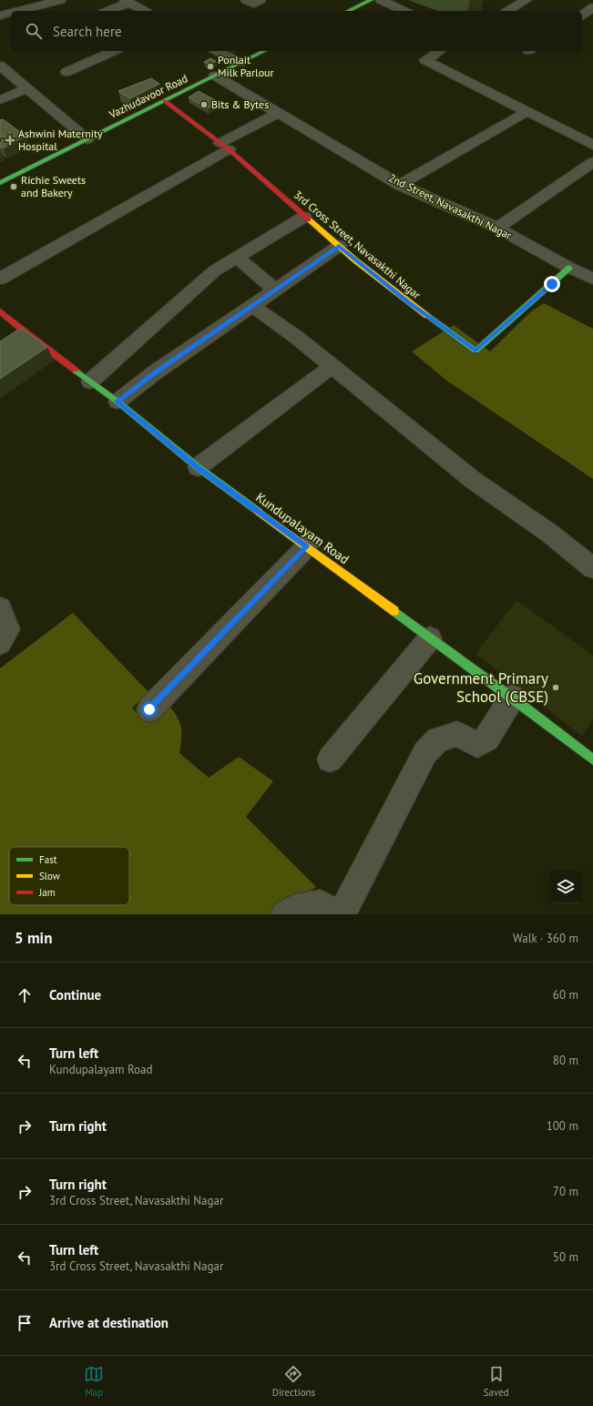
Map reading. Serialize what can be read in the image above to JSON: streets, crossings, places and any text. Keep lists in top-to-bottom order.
{
  "streets": {
    "street": [
      "Vazhudavoor Road",
      "2nd Street, Navasakthi Nagar",
      "3rd Cross Street, Navasakthi Nagar",
      "Kundupalayam Road"
    ]
  },
  "crossings": [
    ["Vazhudavoor Road", "2nd Street, Navasakthi Nagar"],
    ["Vazhudavoor Road", "3rd Cross Street, Navasakthi Nagar"],
    ["2nd Street, Navasakthi Nagar", "3rd Cross Street, Navasakthi Nagar"]
  ],
  "places": {
    "other": [
      "Ponlait Milk Parlour",
      "Bits & Bytes",
      "Richie Sweets and Bakery",
      "Government Primary School (CBSE)"
    ],
    "health": ["Ashwini Maternity Hospital"]
  },
  "legend": ["Fast", "Slow", "Jam"],
  "page": {
    "search": "Search here",
    "heading": ["5 min", "Walk · 360 m"],
    "list": [
      ["Continue", "60 m"],
      ["Turn left", "Kundupalayam Road", "80 m"],
      ["Turn right", "100 m"],
      ["Turn right", "3rd Cross Street, Navasakthi Nagar", "70 m"],
      ["Turn left", "3rd Cross Street, Navasakthi Nagar", "50 m"],
      "Arrive at destination"
    ],
    "nav": ["Map", "Directions", "Saved"]
  }
}
